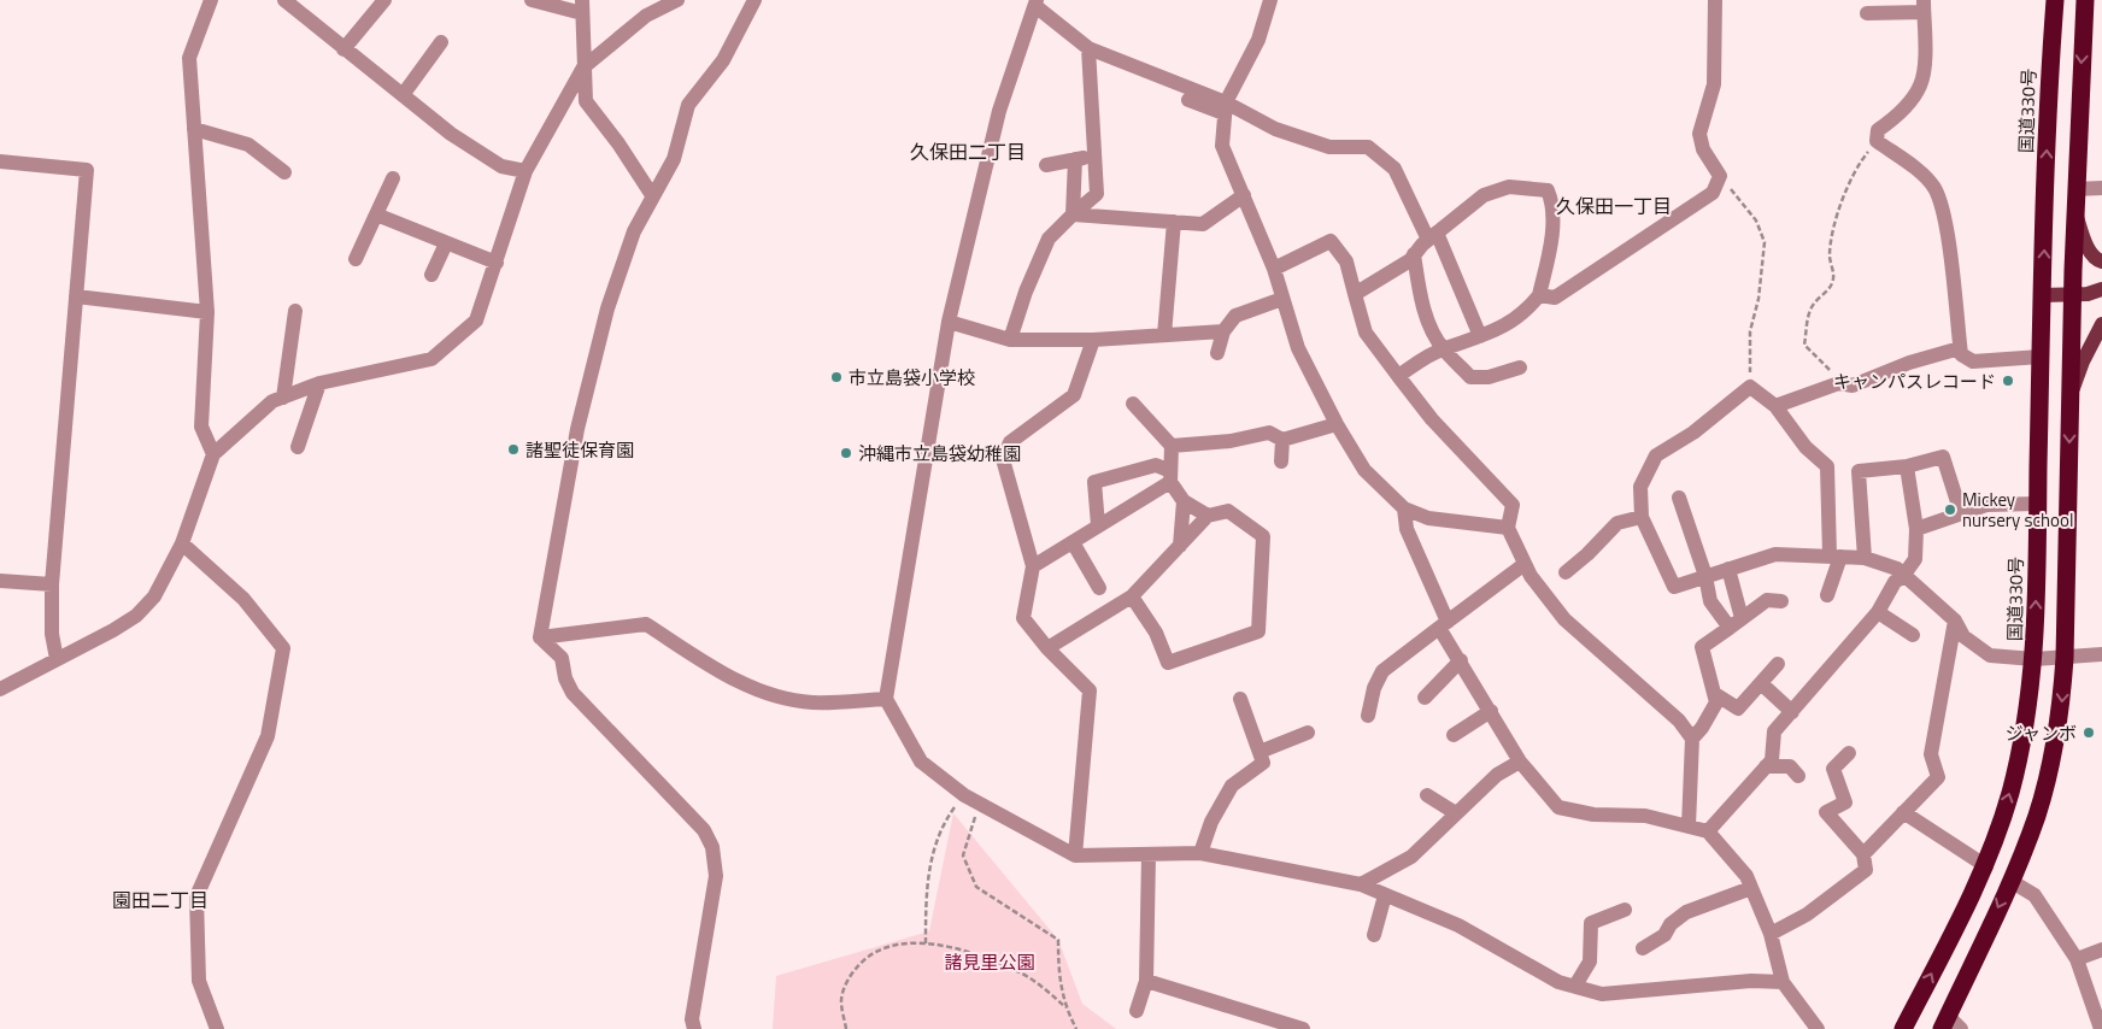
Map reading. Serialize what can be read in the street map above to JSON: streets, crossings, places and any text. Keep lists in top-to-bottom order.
{
  "streets": {
    "highway": ["国道330号"]
  },
  "districts": ["久保田二丁目", "久保田一丁目", "園田二丁目"],
  "parks": ["諸見里公園"],
  "places": [
    "市立島袋小学校",
    "キャンパスレコード",
    "諸聖徒保育園",
    "沖縄市立島袋幼稚園",
    "Mickey nursery school",
    "ジャンボ"
  ]
}
